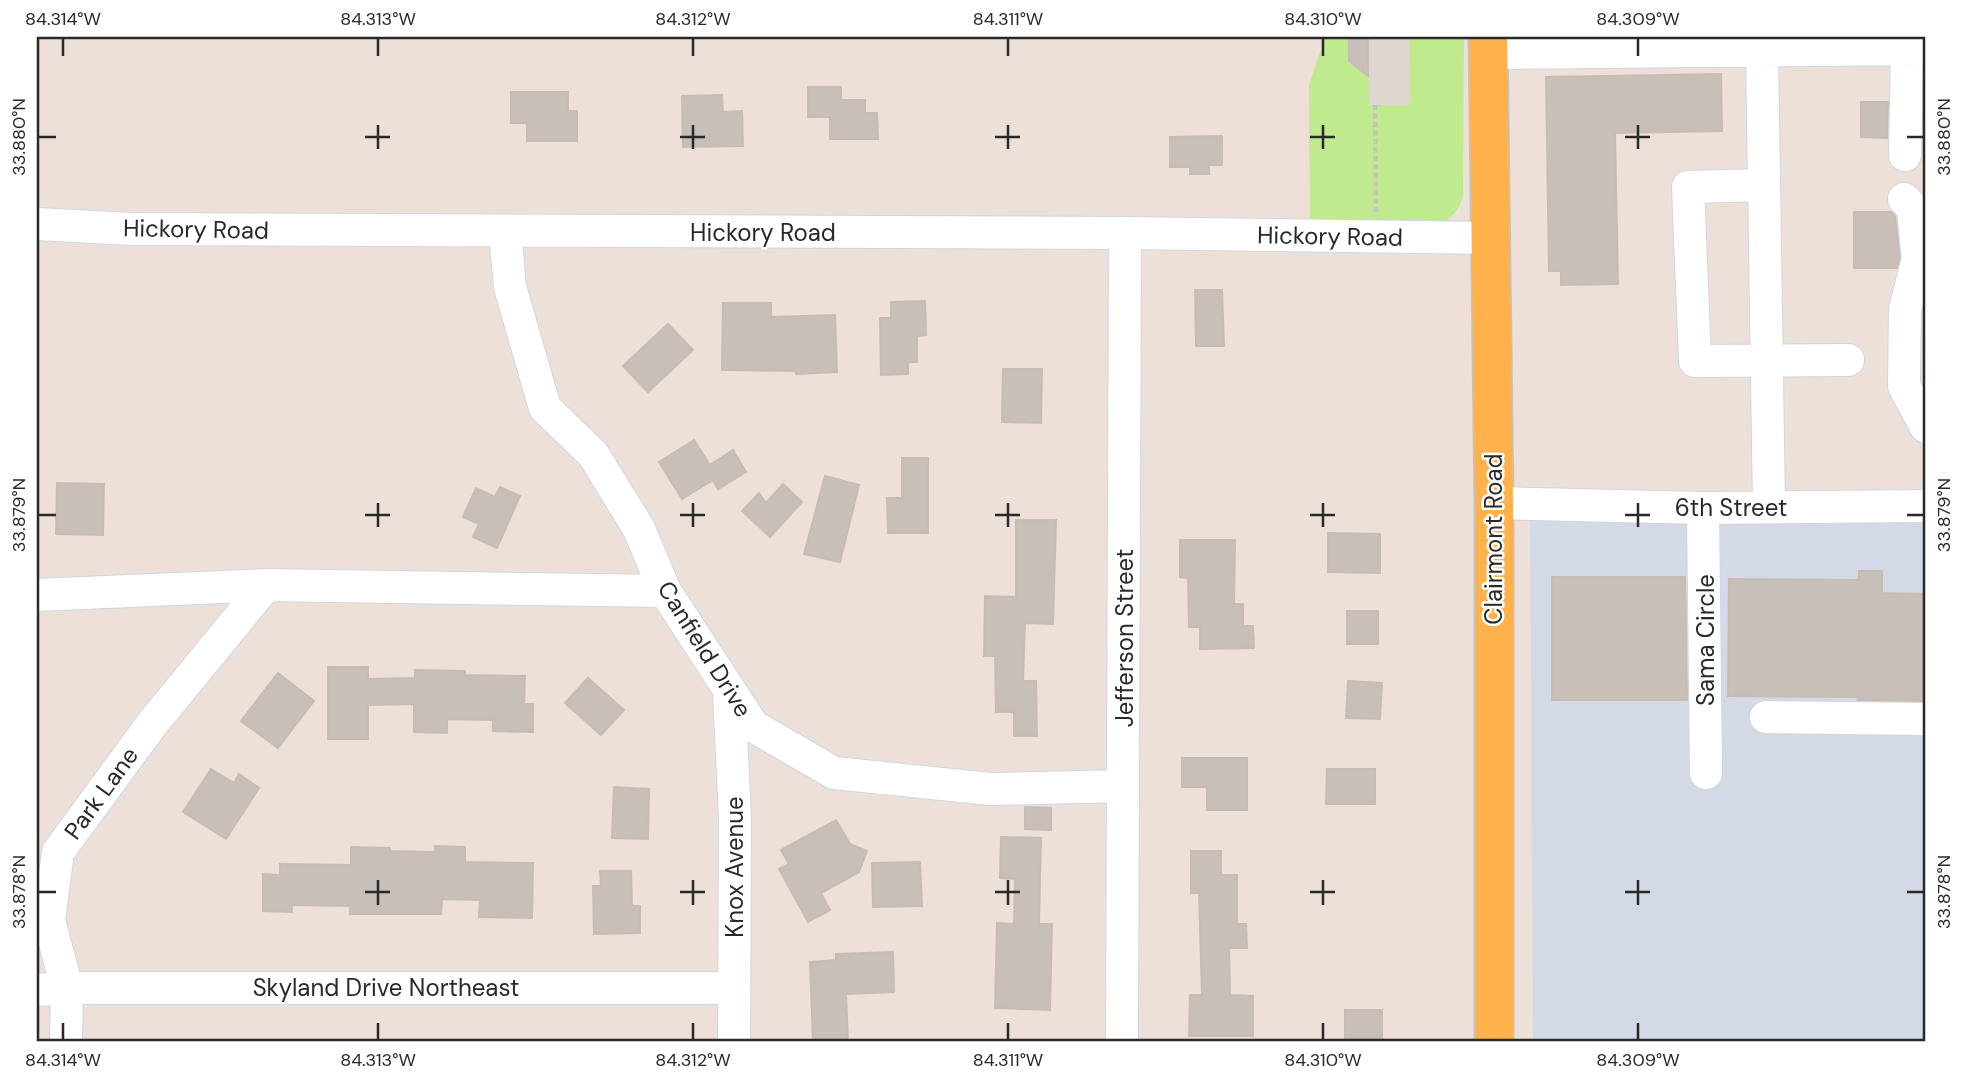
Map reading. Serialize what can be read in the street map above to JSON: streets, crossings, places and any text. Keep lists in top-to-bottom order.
{
  "streets": {
    "main road": ["Clairmont Road"],
    "street": [
      "Hickory Road",
      "6th Street",
      "Jefferson Street",
      "Sama Circle",
      "Canfield Drive",
      "Park Lane",
      "Knox Avenue",
      "Skyland Drive Northeast"
    ]
  },
  "crossings": [
    ["Hickory Road", "Clairmont Road"],
    ["Hickory Road", "Jefferson Street"],
    ["Hickory Road", "Canfield Drive"],
    ["6th Street", "Clairmont Road"],
    ["6th Street", "Sama Circle"],
    ["Jefferson Street", "Canfield Drive"],
    ["Canfield Drive", "Knox Avenue"],
    ["Park Lane", "Skyland Drive Northeast"],
    ["Knox Avenue", "Skyland Drive Northeast"]
  ],
  "coordinates": [
    "84.314°W",
    "84.313°W",
    "84.312°W",
    "84.311°W",
    "84.310°W",
    "84.309°W",
    "33.880°N",
    "33.879°N",
    "33.878°N"
  ]
}
